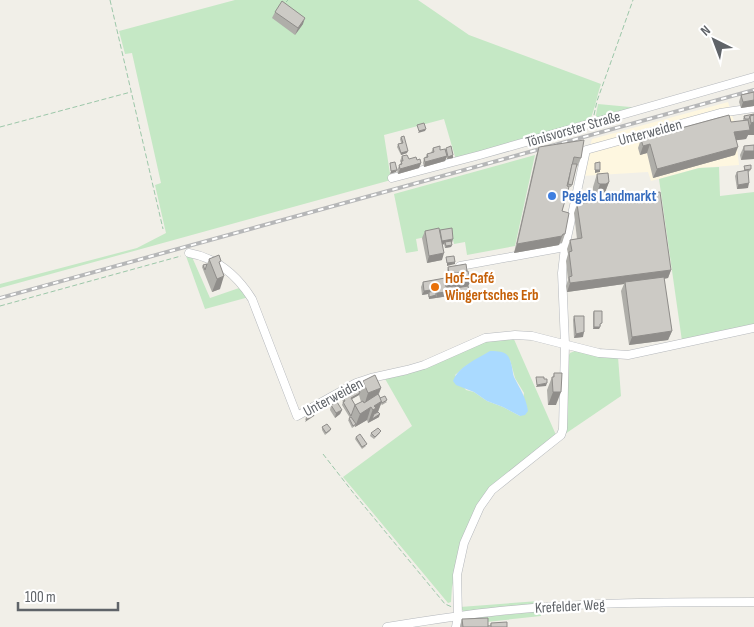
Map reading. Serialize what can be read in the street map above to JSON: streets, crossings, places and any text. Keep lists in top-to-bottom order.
{
  "streets": {
    "street": ["Tönisvorster Straße", "Unterweiden", "Krefelder Weg"]
  },
  "crossings": [
    ["Unterweiden", "Krefelder Weg"]
  ],
  "places": ["Pegels Landmarkt", "Hof-Café Wingertsches Erb"],
  "scale_bar": "100 m",
  "north": "top left"
}
